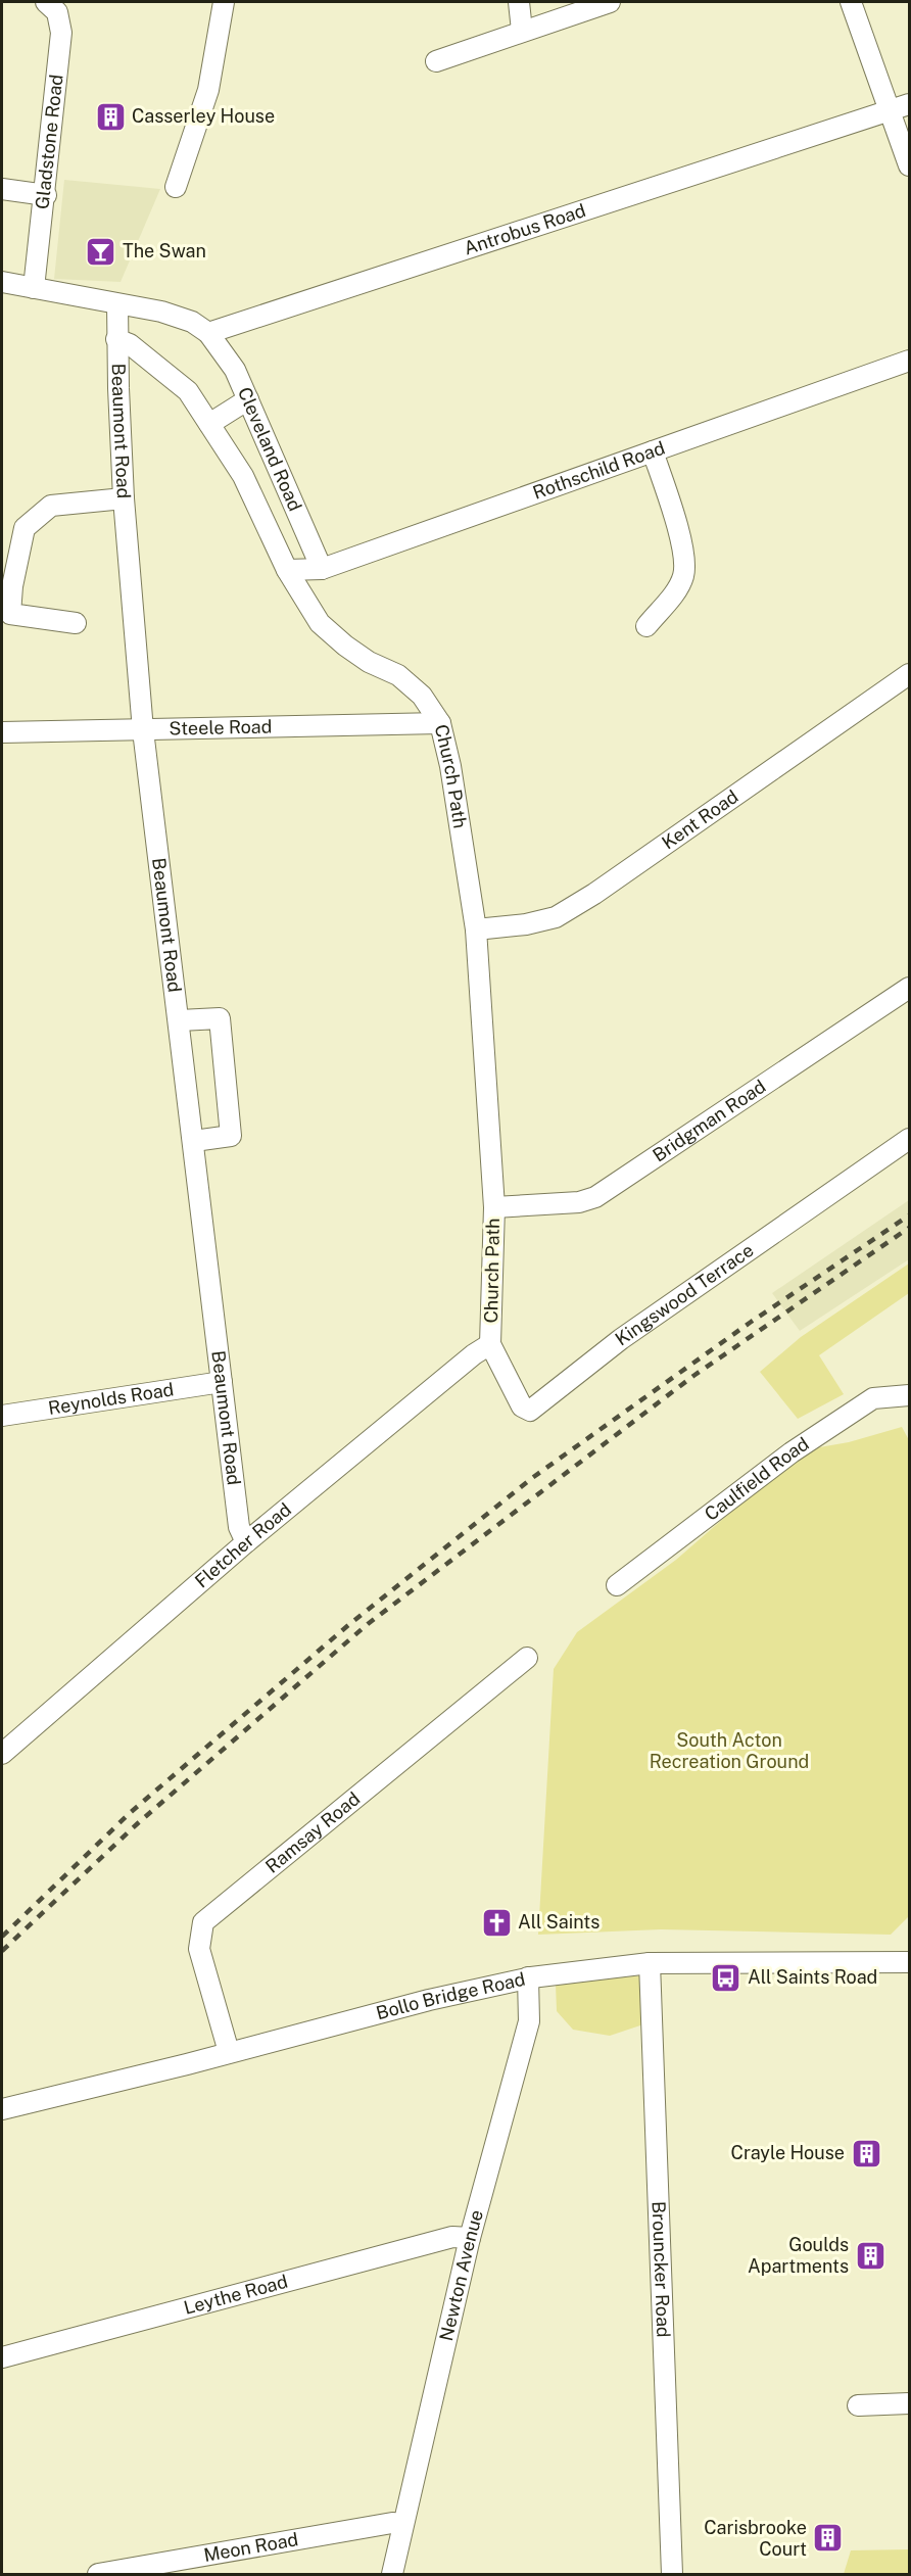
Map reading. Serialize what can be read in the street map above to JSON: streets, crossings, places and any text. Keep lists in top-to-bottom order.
{
  "streets": {
    "street": [
      "Gladstone Road",
      "Antrobus Road",
      "Beaumont Road",
      "Cleveland Road",
      "Rothschild Road",
      "Steele Road",
      "Church Path",
      "Kent Road",
      "Bridgman Road",
      "Kingswood Terrace",
      "Reynolds Road",
      "Caulfield Road",
      "Fletcher Road",
      "Ramsay Road",
      "Bollo Bridge Road",
      "Brouncker Road",
      "Newton Avenue",
      "Leythe Road",
      "Meon Road"
    ]
  },
  "crossings": [
    ["Antrobus Road", "Cleveland Road"],
    ["Beaumont Road", "Steele Road"],
    ["Beaumont Road", "Church Path"],
    ["Beaumont Road", "Reynolds Road"],
    ["Beaumont Road", "Fletcher Road"],
    ["Cleveland Road", "Rothschild Road"],
    ["Rothschild Road", "Church Path"],
    ["Steele Road", "Church Path"],
    ["Church Path", "Kent Road"],
    ["Church Path", "Bridgman Road"],
    ["Church Path", "Kingswood Terrace"],
    ["Church Path", "Fletcher Road"],
    ["Kingswood Terrace", "Fletcher Road"],
    ["Ramsay Road", "Bollo Bridge Road"],
    ["Bollo Bridge Road", "Brouncker Road"],
    ["Bollo Bridge Road", "Newton Avenue"],
    ["Newton Avenue", "Leythe Road"],
    ["Newton Avenue", "Meon Road"]
  ],
  "parks": ["South Acton Recreation Ground"],
  "places": {
    "building": [
      "Casserley House",
      "Crayle House",
      "Goulds Apartments",
      "Carisbrooke Court"
    ],
    "bar": ["The Swan"],
    "church": ["All Saints"],
    "bus stop": ["All Saints Road"]
  }
}
